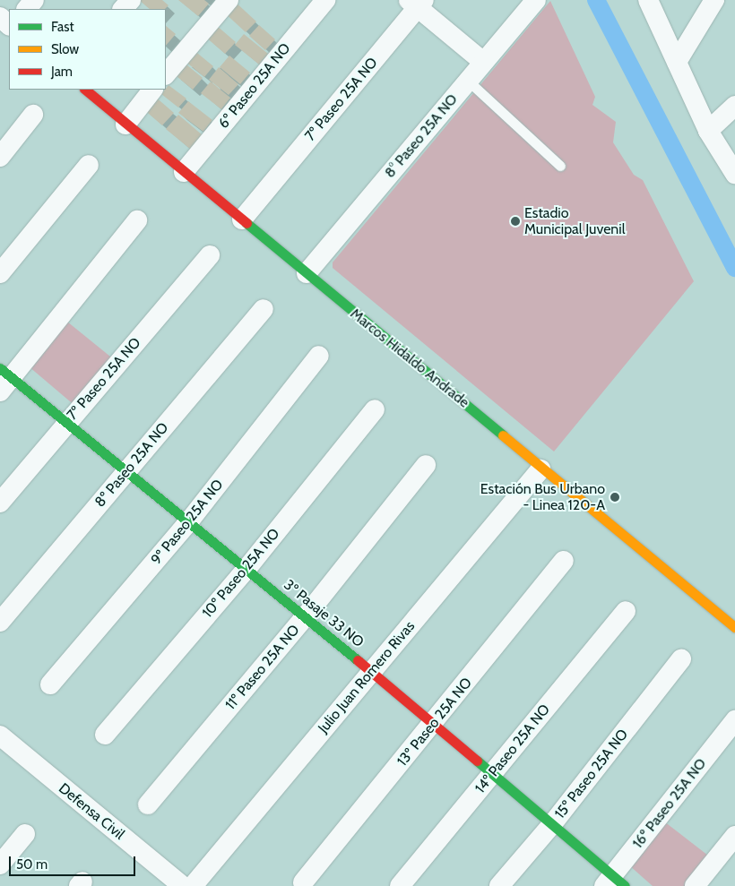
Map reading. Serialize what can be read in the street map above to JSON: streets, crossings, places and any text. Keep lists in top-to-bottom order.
{
  "streets": {
    "street": [
      "6º Paseo 25A NO",
      "7º Paseo 25A NO",
      "8° Paseo 25A NO",
      "Marcos Hidaldo Andrade",
      "8º Paseo 25A NO",
      "9º Paseo 25A NO",
      "10º Paseo 25A NO",
      "3º Pasaje 33 NO",
      "11º Paseo 25A NO",
      "Julio Juan Romero Rivas",
      "13º Paseo 25A NO",
      "14º Paseo 25A NO",
      "15º Paseo 25A NO",
      "16º Paseo 25A NO",
      "Defensa Civil"
    ]
  },
  "crossings": [
    ["6º Paseo 25A NO", "Marcos Hidaldo Andrade"],
    ["7º Paseo 25A NO", "Marcos Hidaldo Andrade"],
    ["7º Paseo 25A NO", "3º Pasaje 33 NO"],
    ["8° Paseo 25A NO", "Marcos Hidaldo Andrade"],
    ["Marcos Hidaldo Andrade", "Julio Juan Romero Rivas"],
    ["8º Paseo 25A NO", "3º Pasaje 33 NO"],
    ["9º Paseo 25A NO", "3º Pasaje 33 NO"],
    ["10º Paseo 25A NO", "3º Pasaje 33 NO"],
    ["3º Pasaje 33 NO", "11º Paseo 25A NO"],
    ["3º Pasaje 33 NO", "Julio Juan Romero Rivas"],
    ["3º Pasaje 33 NO", "13º Paseo 25A NO"],
    ["3º Pasaje 33 NO", "14º Paseo 25A NO"],
    ["3º Pasaje 33 NO", "15º Paseo 25A NO"],
    ["3º Pasaje 33 NO", "16º Paseo 25A NO"]
  ],
  "places": ["Estadio Municipal Juvenil", "Estación Bus Urbano - Linea 120-A"],
  "legend": ["Fast", "Slow", "Jam"],
  "scale_bar": "50 m"
}
